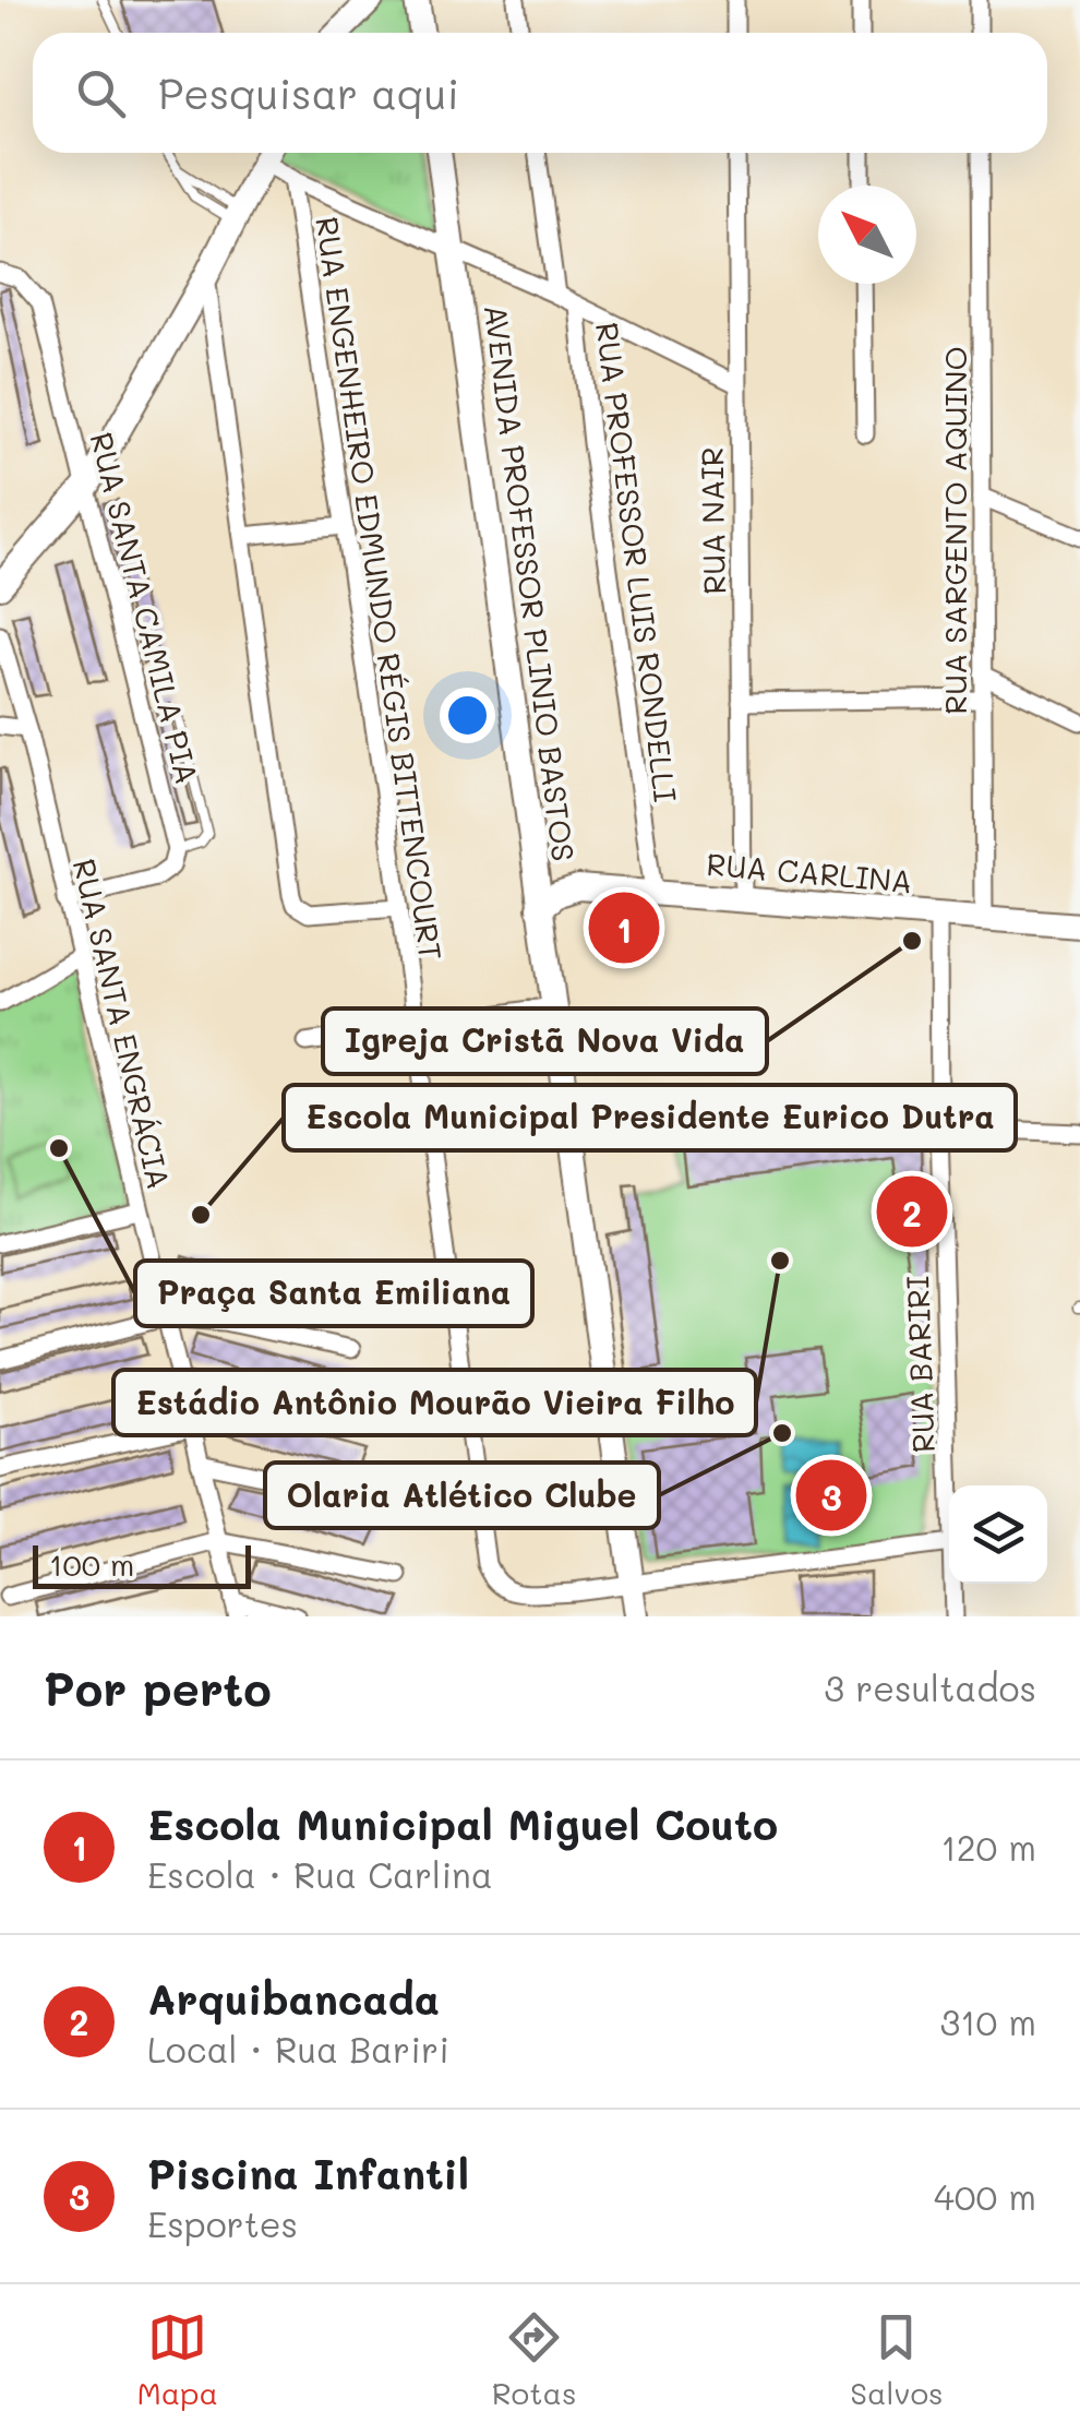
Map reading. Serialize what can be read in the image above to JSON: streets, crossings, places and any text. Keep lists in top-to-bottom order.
{
  "streets": {
    "street": [
      "RUA NAIR",
      "RUA SARGENTO AQUINO",
      "RUA PROFESSOR LUIS RONDELLI",
      "AVENIDA PROFESSOR PLINIO BASTOS",
      "RUA ENGENHEIRO EDMUNDO RÉGIS BITTENCOURT",
      "RUA SANTA CAMILA PIA",
      "RUA CARLINA",
      "RUA SANTA ENGRÁCIA",
      "RUA BARIRI"
    ]
  },
  "crossings": [
    ["RUA NAIR", "RUA PROFESSOR LUIS RONDELLI"],
    ["RUA NAIR", "RUA CARLINA"],
    ["RUA SARGENTO AQUINO", "RUA CARLINA"],
    ["RUA PROFESSOR LUIS RONDELLI", "AVENIDA PROFESSOR PLINIO BASTOS"],
    ["RUA PROFESSOR LUIS RONDELLI", "RUA ENGENHEIRO EDMUNDO RÉGIS BITTENCOURT"],
    ["RUA PROFESSOR LUIS RONDELLI", "RUA CARLINA"],
    ["AVENIDA PROFESSOR PLINIO BASTOS", "RUA ENGENHEIRO EDMUNDO RÉGIS BITTENCOURT"],
    ["AVENIDA PROFESSOR PLINIO BASTOS", "RUA CARLINA"],
    ["RUA CARLINA", "RUA BARIRI"]
  ],
  "places": [
    "Igreja Cristã Nova Vida",
    "Praça Santa Emiliana",
    "Escola Municipal Presidente Eurico Dutra",
    "Estádio Antônio Mourão Vieira Filho",
    "Olaria Atlético Clube"
  ],
  "scale_bar": "100 m",
  "north": "top left",
  "page": {
    "search": "Pesquisar aqui",
    "pins": ["1", "2", "3"],
    "scale": "100 m",
    "heading": ["Por perto", "3 resultados"],
    "list": [
      {
        "mark": "1",
        "name": "Escola Municipal Miguel Couto",
        "note": "Escola · Rua Carlina",
        "value": "120 m"
      },
      {
        "mark": "2",
        "name": "Arquibancada",
        "note": "Local · Rua Bariri",
        "value": "310 m"
      },
      {
        "mark": "3",
        "name": "Piscina Infantil",
        "note": "Esportes",
        "value": "400 m"
      }
    ],
    "nav": ["Mapa", "Rotas", "Salvos"]
  }
}
